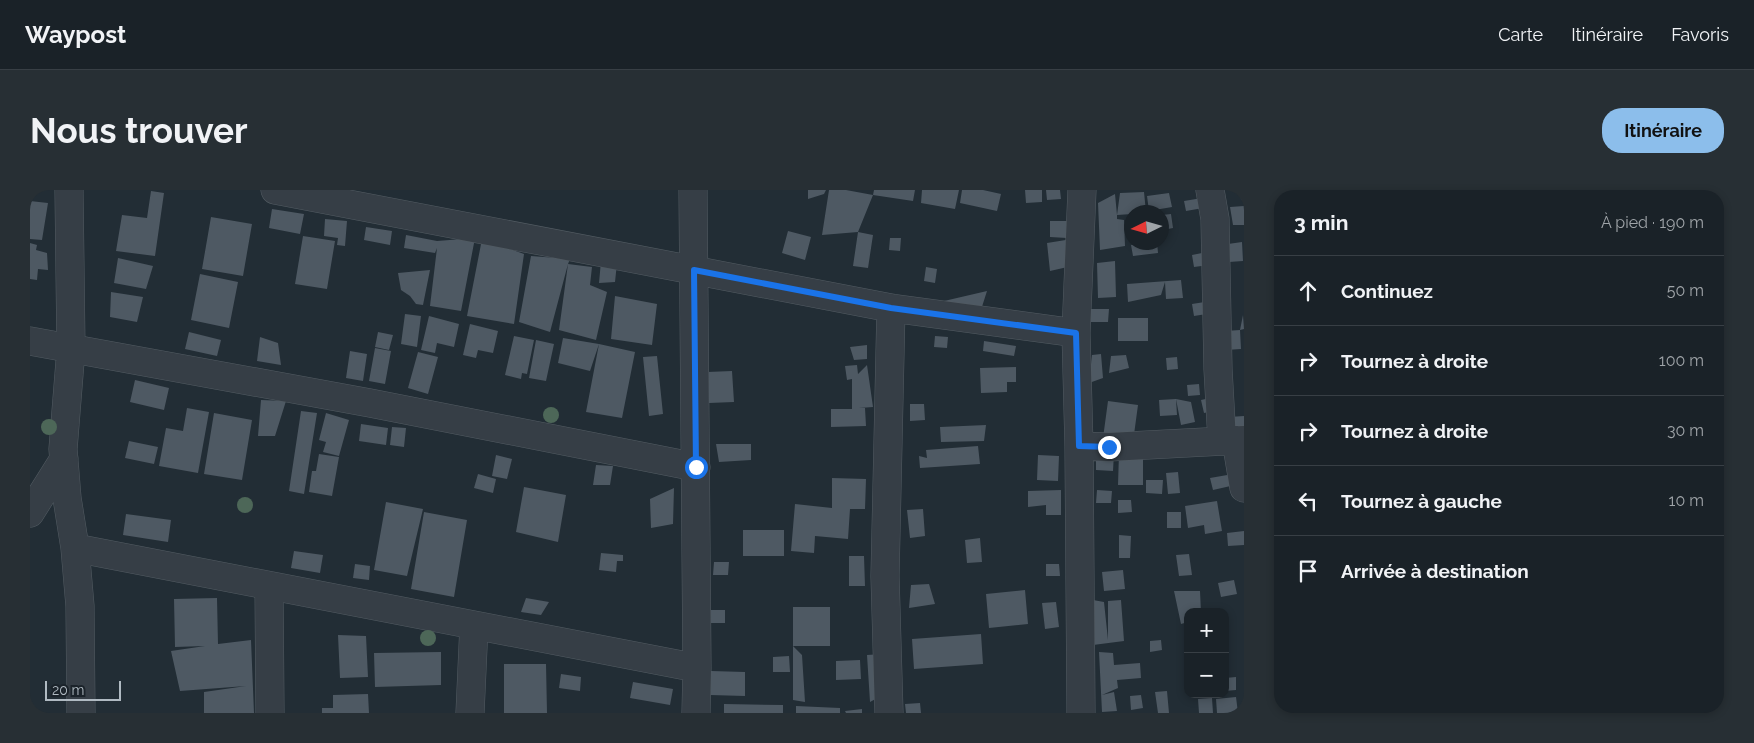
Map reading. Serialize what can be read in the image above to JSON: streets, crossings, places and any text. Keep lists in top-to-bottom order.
{
  "scale_bar": "20 m",
  "north": "left",
  "page": {
    "header": "Waypost",
    "nav": ["Carte", "Itinéraire", "Favoris"],
    "buttons": "Itinéraire",
    "title": "Nous trouver",
    "heading": ["3 min", "À pied · 190 m"],
    "list": [
      ["Continuez", "50 m"],
      ["Tournez à droite", "100 m"],
      ["Tournez à droite", "30 m"],
      ["Tournez à gauche", "10 m"],
      "Arrivée à destination"
    ],
    "map_buttons": ["+", "−"],
    "scale": "20 m"
  }
}
